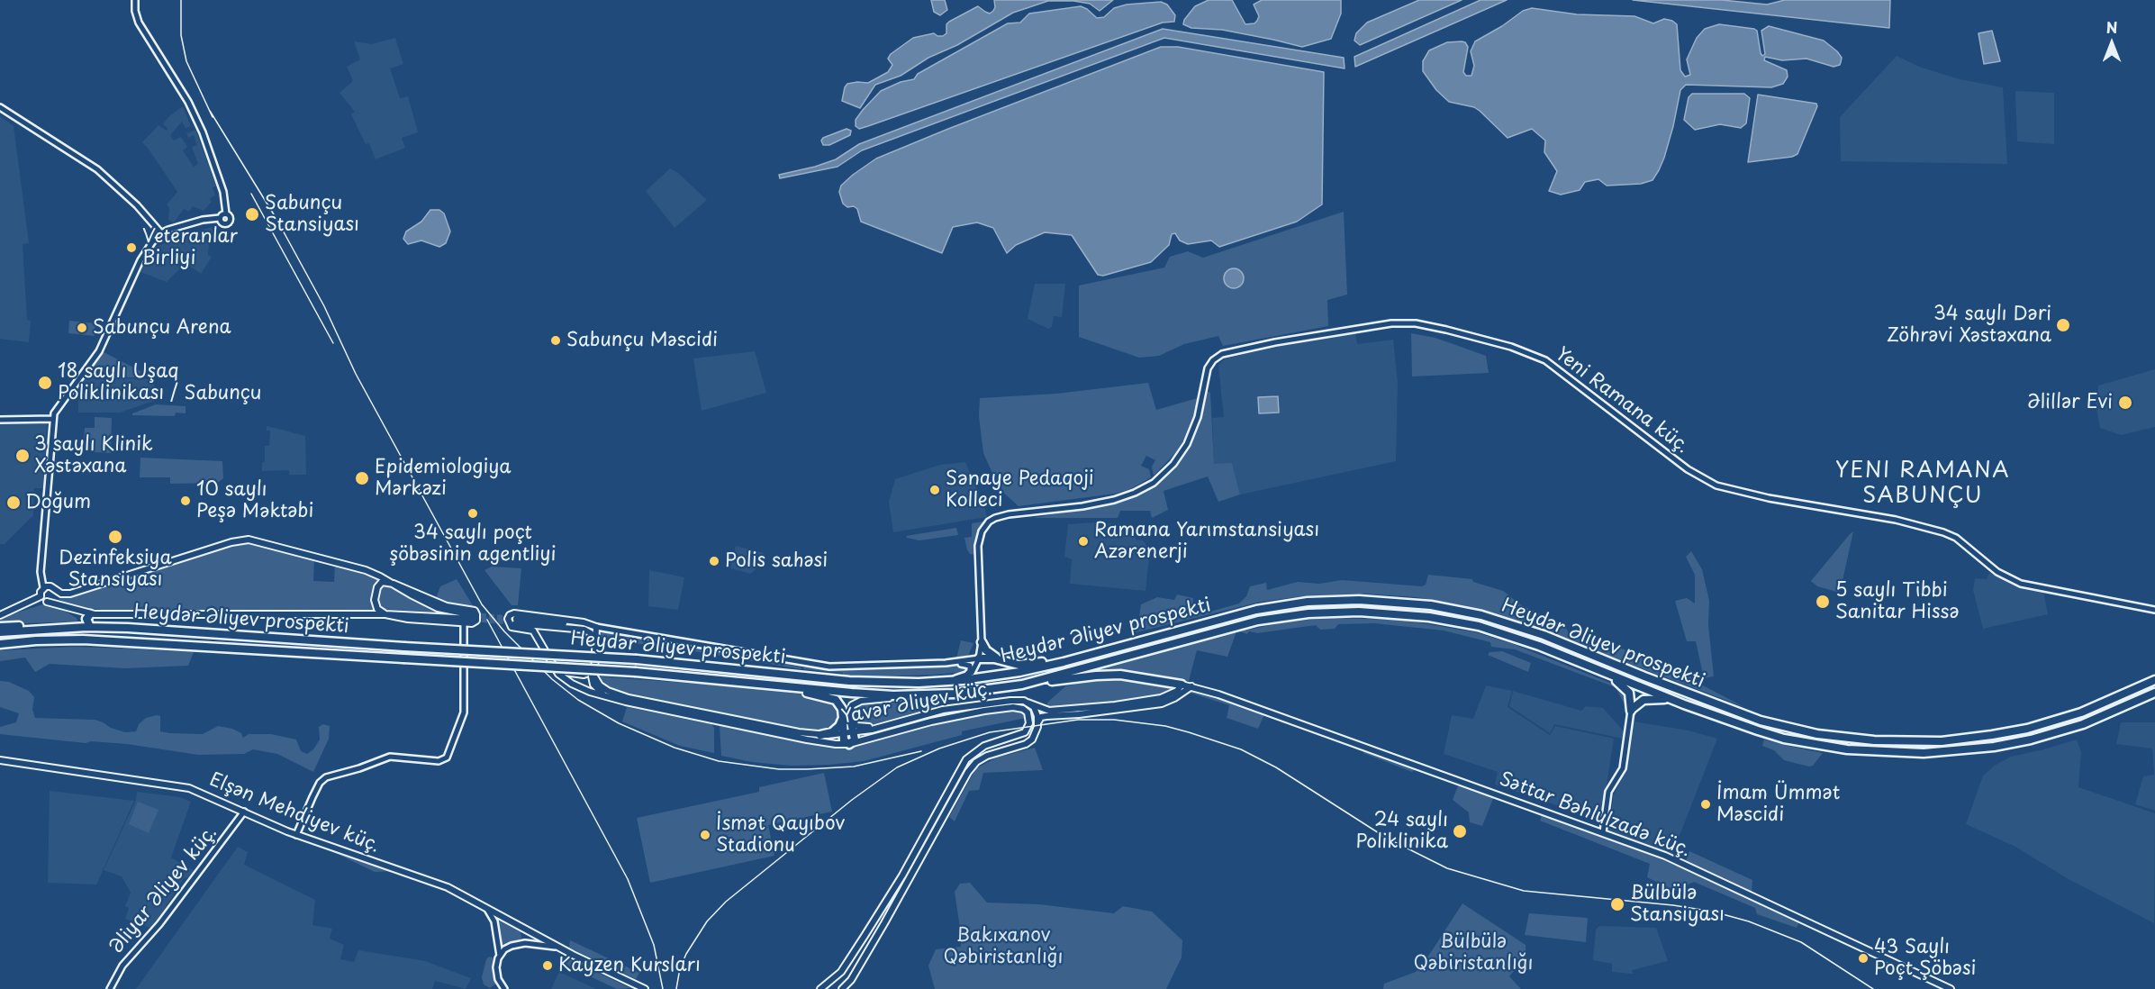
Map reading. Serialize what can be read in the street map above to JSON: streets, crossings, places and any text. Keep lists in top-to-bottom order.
{
  "streets": {
    "highway": ["Heydər Əliyev prospekti"],
    "main road": ["Yavər Əliyev küç.", "Elşən Mehdiyev küç.", "Səttar Bəhlulzadə küç."],
    "street": ["Yeni Ramana küç.", "Əliyar Əliyev küç."]
  },
  "crossings": [
    ["Yavər Əliyev küç.", "Səttar Bəhlulzadə küç."],
    ["Elşən Mehdiyev küç.", "Əliyar Əliyev küç."]
  ],
  "districts": ["YENI RAMANA SABUNÇU"],
  "parks": ["Bakıxanov Qəbiristanlığı", "Bülbülə Qəbiristanlığı"],
  "places": [
    "Sabunçu Stansiyası",
    "Veteranlar Birliyi",
    "34 saylı Dəri Zöhrəvi Xəstəxana",
    "Sabunçu Arena",
    "Sabunçu Məscidi",
    "18 saylı Uşaq Poliklinikası / Sabunçu",
    "Əlillər Evi",
    "3 saylı Klinik Xəstəxana",
    "Epidemiologiya Mərkəzi",
    "Sənaye Pedaqoji Kolleci",
    "10 saylı Peşə Məktəbi",
    "Doğum",
    "34 saylı poçt şöbəsinin agentliyi",
    "Dezinfeksiya Stansiyası",
    "Ramana Yarımstansiyası Azərenerji",
    "Polis sahəsi",
    "5 saylı Tibbi Sanitar Hissə",
    "İmam Ümmət Məscidi",
    "24 saylı Poliklinika",
    "İsmət Qayıbov Stadionu",
    "Bülbülə Stansiyası",
    "43 Saylı Poçt Şöbəsi",
    "Kayzen Kursları"
  ],
  "north": "top"
}
